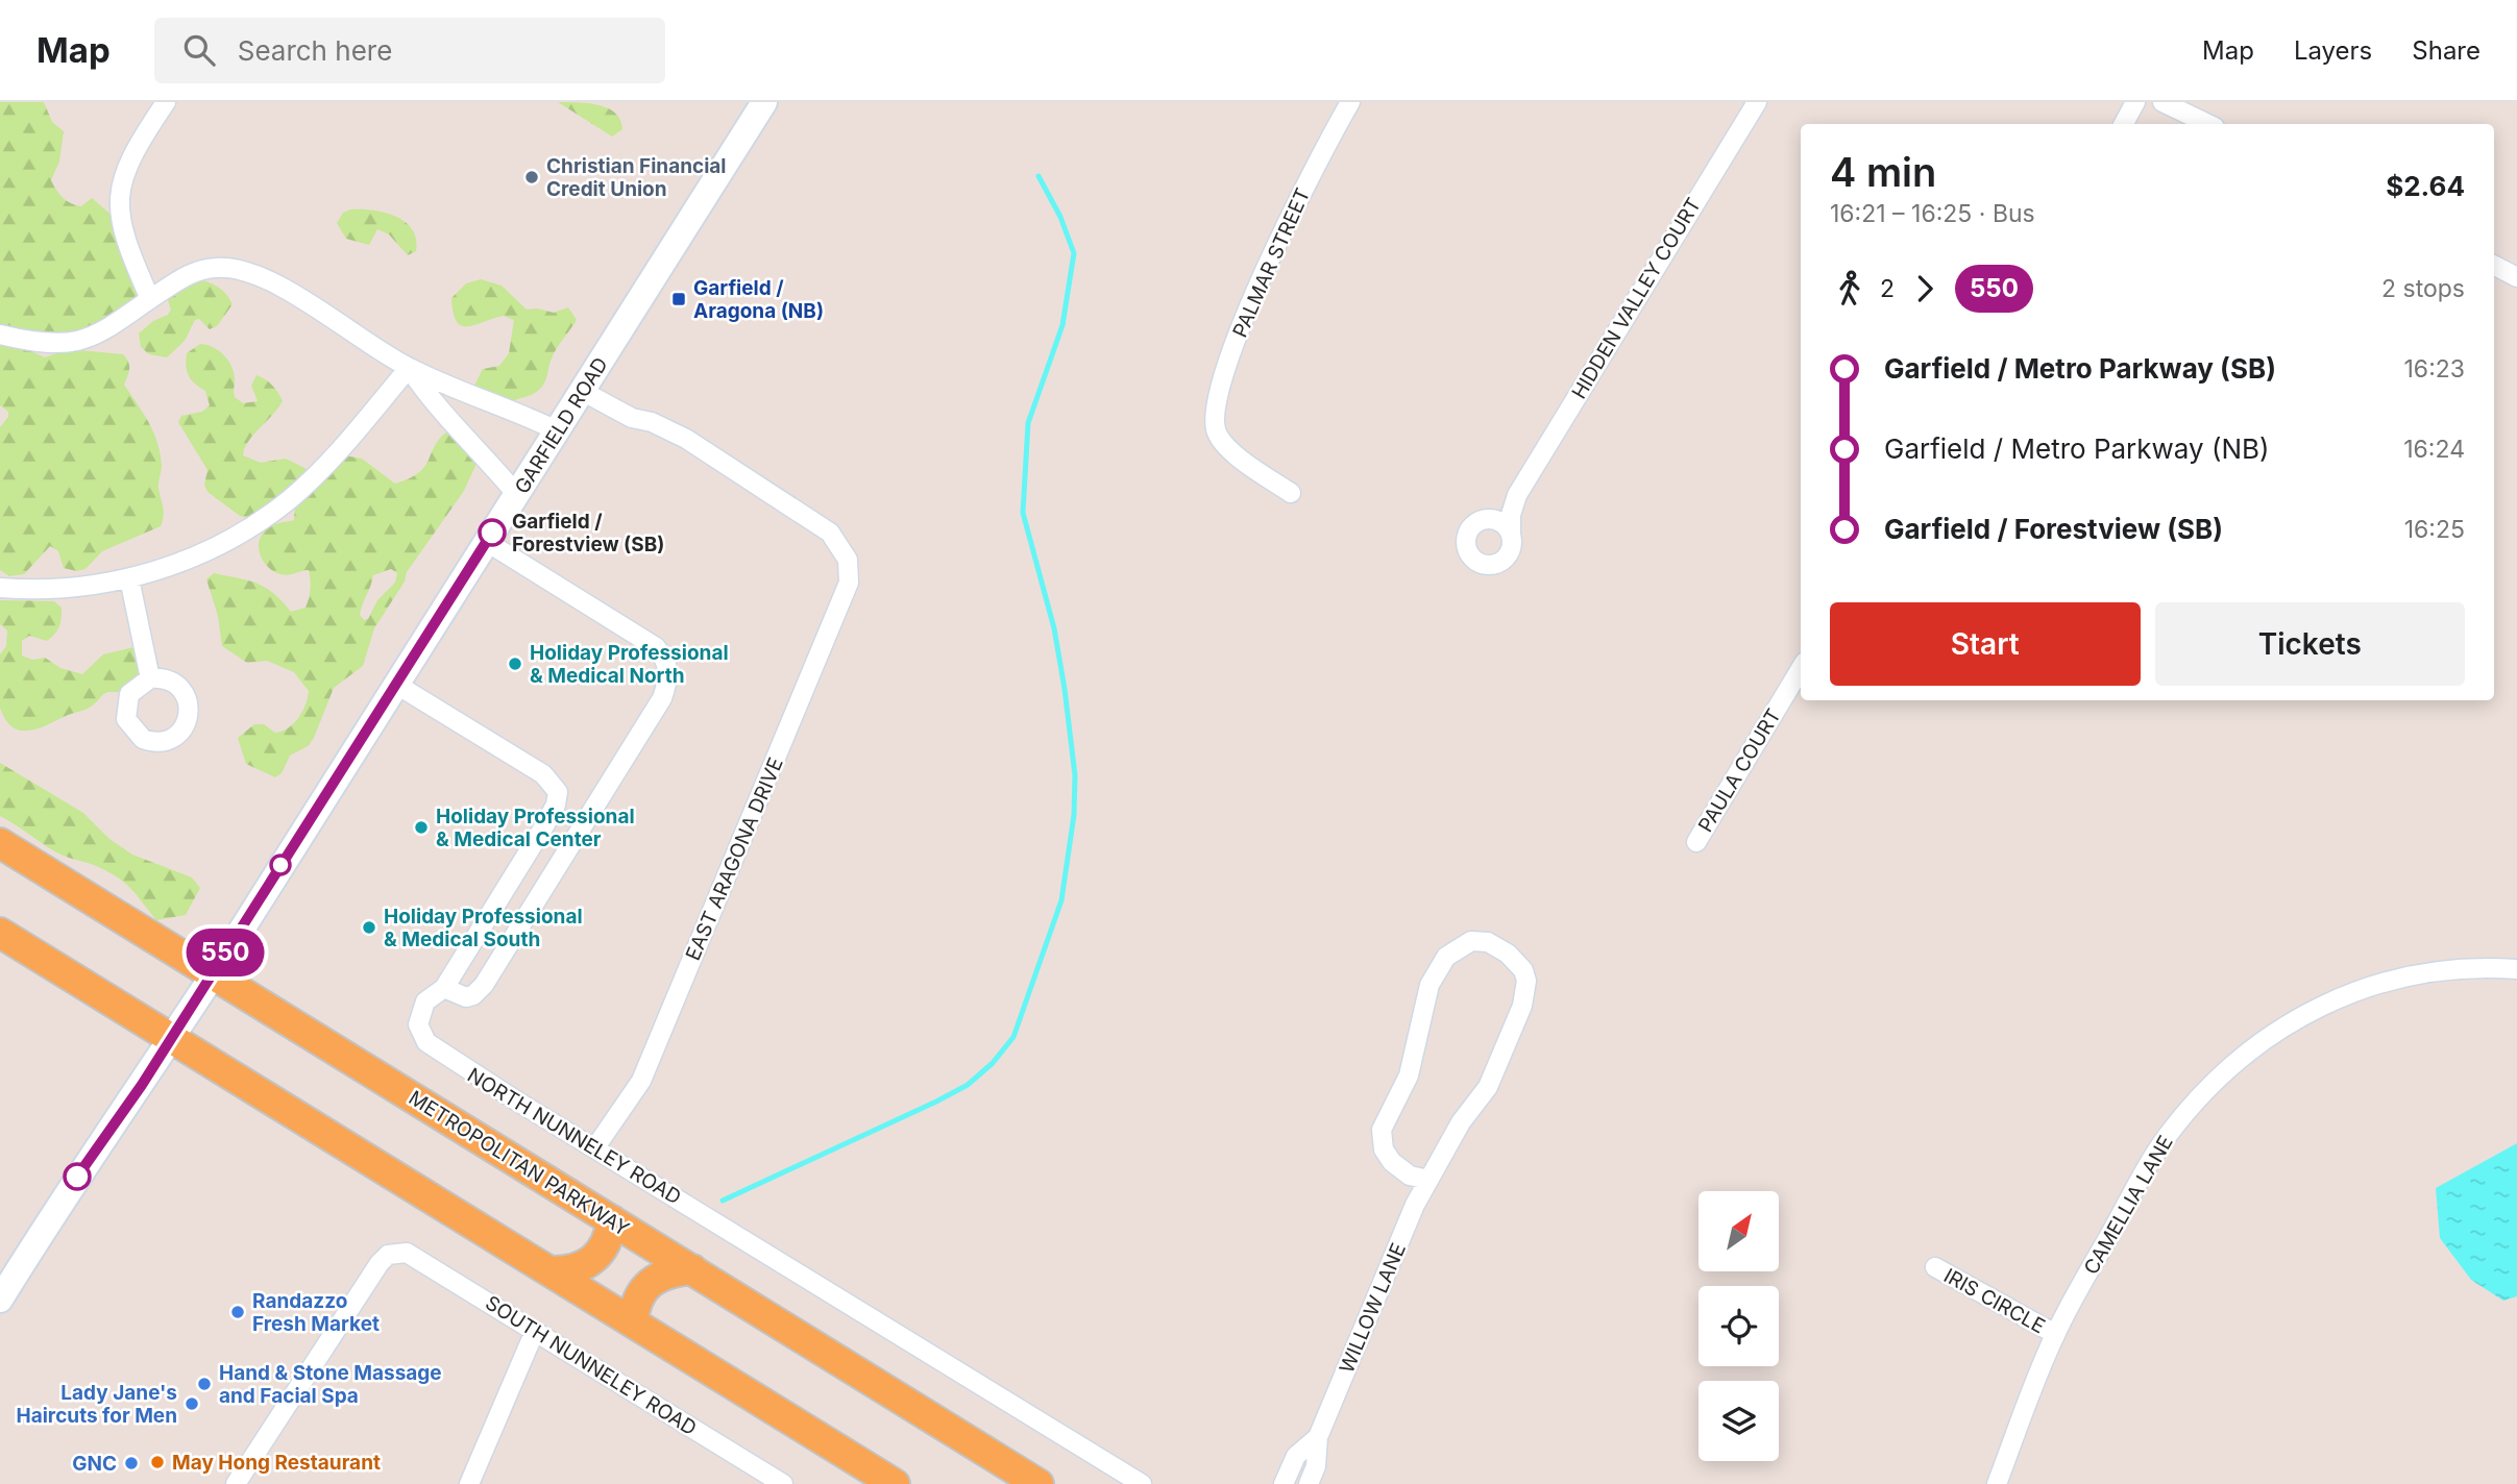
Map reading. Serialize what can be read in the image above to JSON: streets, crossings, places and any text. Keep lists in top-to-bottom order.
{
  "streets": {
    "main road": ["GARFIELD ROAD", "METROPOLITAN PARKWAY"],
    "street": [
      "PALMAR STREET",
      "HIDDEN VALLEY COURT",
      "PAULA COURT",
      "EAST ARAGONA DRIVE",
      "NORTH NUNNELEY ROAD",
      "CAMELLIA LANE",
      "IRIS CIRCLE",
      "WILLOW LANE",
      "SOUTH NUNNELEY ROAD"
    ]
  },
  "crossings": [
    ["GARFIELD ROAD", "EAST ARAGONA DRIVE"],
    ["GARFIELD ROAD", "NORTH NUNNELEY ROAD"],
    ["GARFIELD ROAD", "METROPOLITAN PARKWAY"],
    ["EAST ARAGONA DRIVE", "NORTH NUNNELEY ROAD"],
    ["CAMELLIA LANE", "IRIS CIRCLE"]
  ],
  "places": {
    "other": [
      "Christian Financial Credit Union",
      "Garfield / Forestview (SB)",
      "Holiday Professional & Medical North",
      "Holiday Professional & Medical Center",
      "Holiday Professional & Medical South",
      "Randazzo Fresh Market",
      "Hand & Stone Massage and Facial Spa",
      "Lady Jane's Haircuts for Men",
      "May Hong Restaurant",
      "GNC"
    ],
    "transit": ["Garfield / Aragona (NB)"]
  },
  "lines": ["bus line 550"],
  "north": "top right",
  "page": {
    "header": "Map",
    "search": "Search here",
    "nav": ["Map", "Layers", "Share"],
    "on_map": "550",
    "heading": ["4 min", "16:21 – 16:25 · Bus", "$2.64"],
    "legs": ["2", "550", "2 stops"],
    "list": [
      {
        "name": "Garfield / Metro Parkway (SB)",
        "value": "16:23"
      },
      {
        "name": "Garfield / Metro Parkway (NB)",
        "value": "16:24"
      },
      {
        "name": "Garfield / Forestview (SB)",
        "value": "16:25"
      }
    ],
    "buttons": ["Start", "Tickets"]
  }
}
